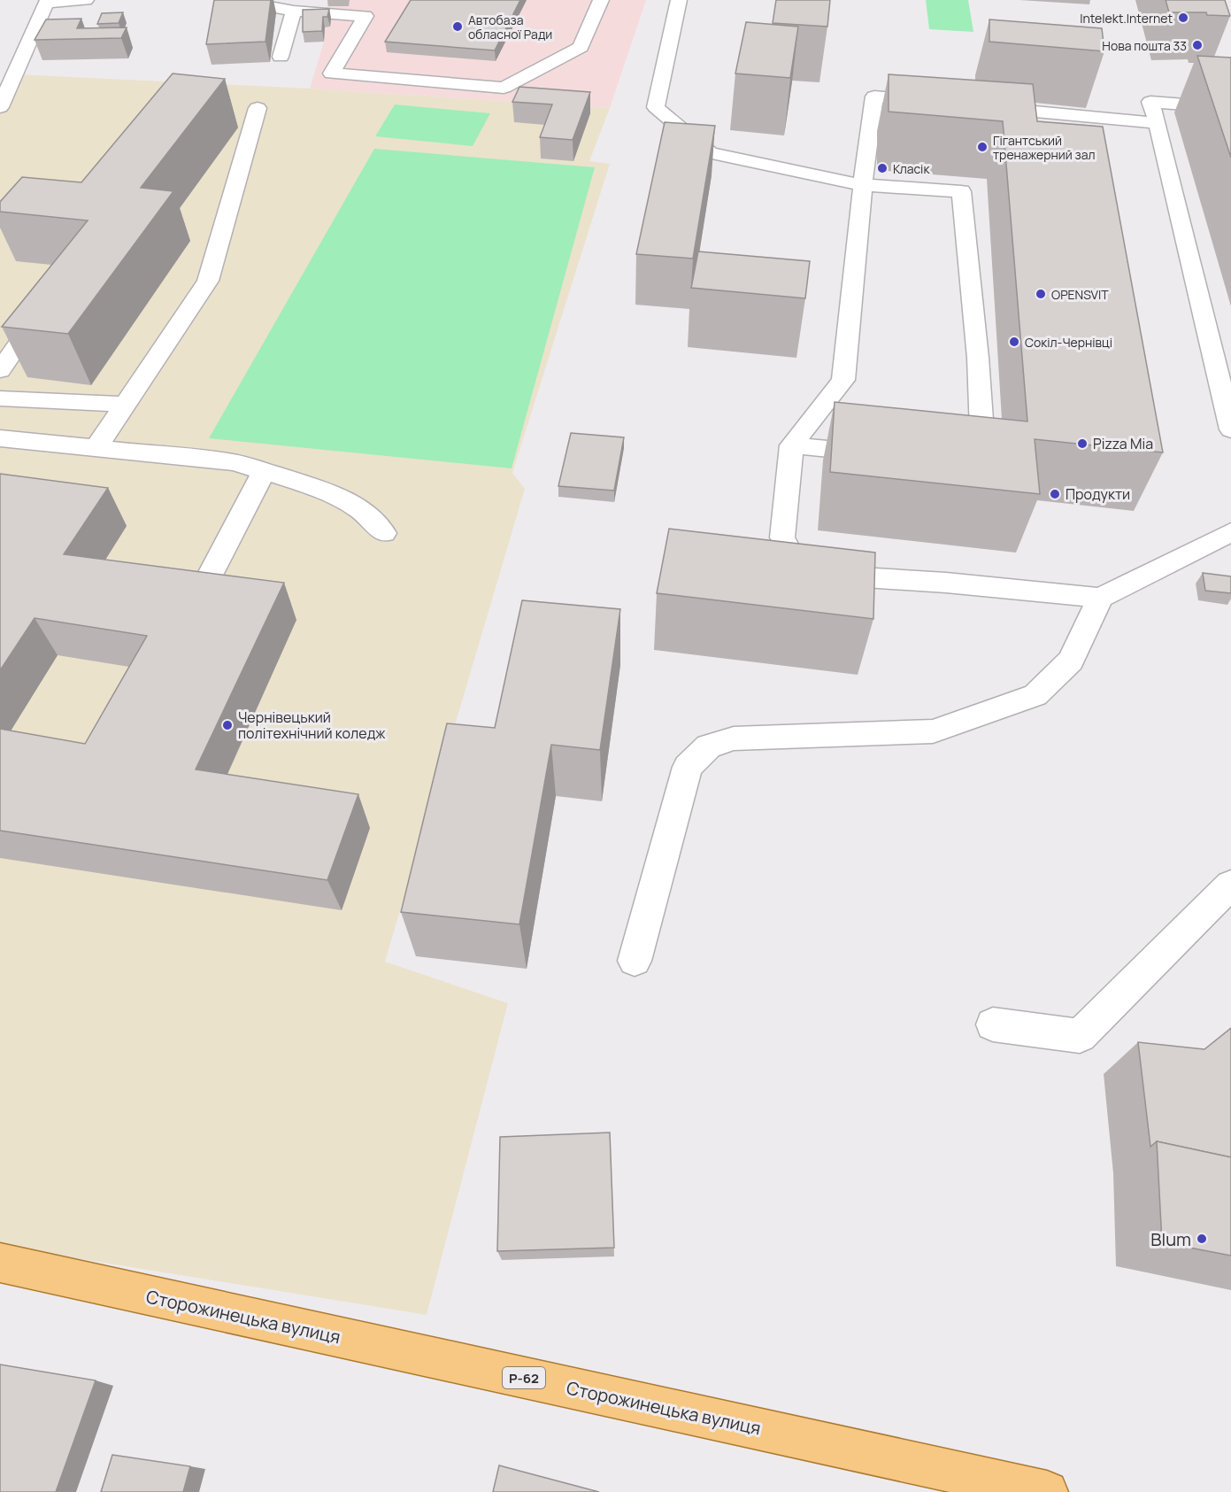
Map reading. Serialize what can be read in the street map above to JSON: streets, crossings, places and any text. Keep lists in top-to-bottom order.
{
  "streets": {
    "main road": ["Сторожинецька вулиця", "Р-62"]
  },
  "places": [
    "Intelekt.Internet",
    "Автобаза обласної Ради",
    "Нова пошта 33",
    "Гігантський тренажерний зал",
    "Класік",
    "OPENSVIT",
    "Сокіл-Чернівці",
    "Pizza Mia",
    "Продукти",
    "Чернівецький політехнічний коледж",
    "Blum"
  ]
}
